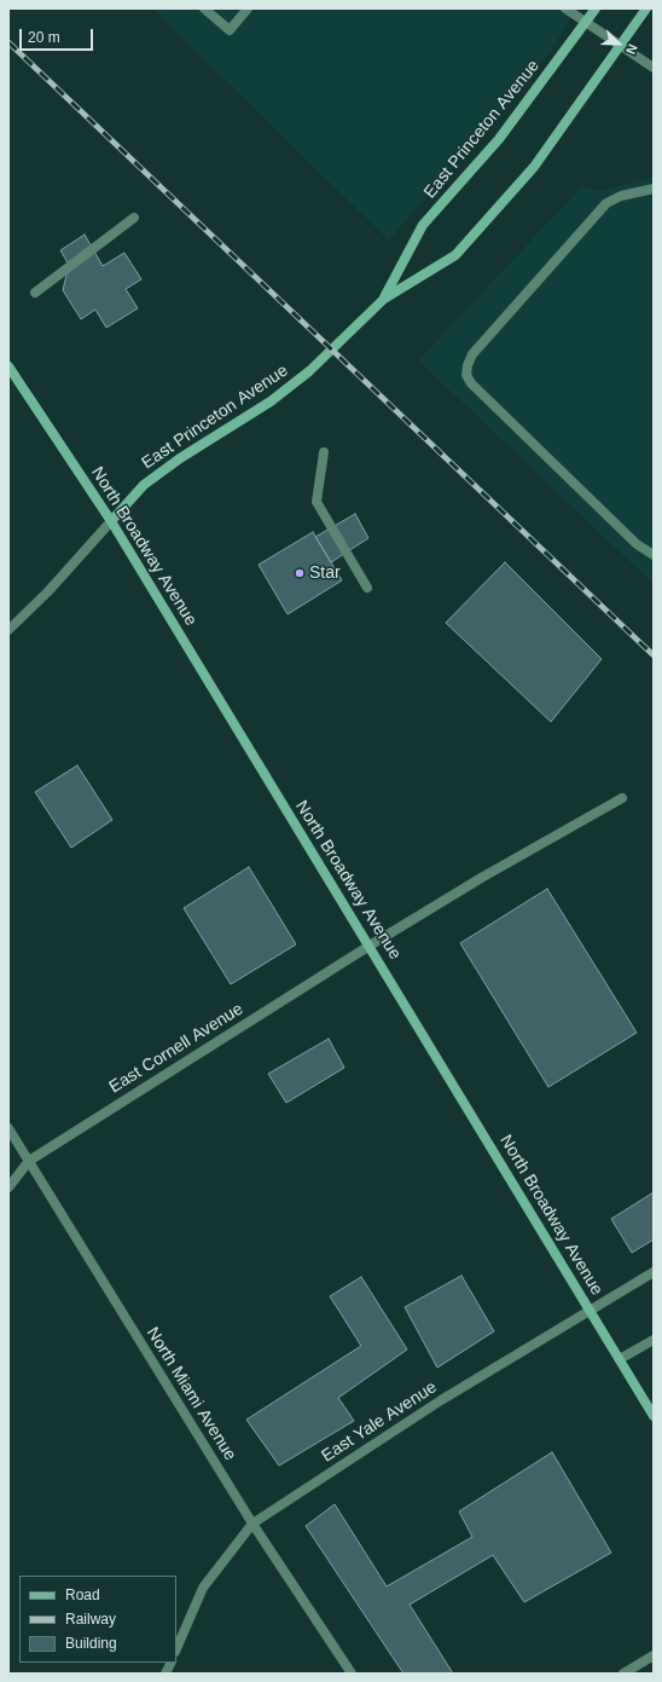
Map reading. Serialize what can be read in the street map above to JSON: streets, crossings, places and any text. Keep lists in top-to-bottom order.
{
  "streets": {
    "main road": ["East Princeton Avenue", "North Broadway Avenue"],
    "street": ["East Cornell Avenue", "North Miami Avenue", "East Yale Avenue"]
  },
  "crossings": [
    ["East Princeton Avenue", "North Broadway Avenue"],
    ["North Broadway Avenue", "East Cornell Avenue"],
    ["North Broadway Avenue", "East Yale Avenue"],
    ["East Cornell Avenue", "North Miami Avenue"],
    ["North Miami Avenue", "East Yale Avenue"]
  ],
  "places": ["Star"],
  "legend": ["Road", "Railway", "Building"],
  "scale_bar": "20 m",
  "north": "bottom right"
}
